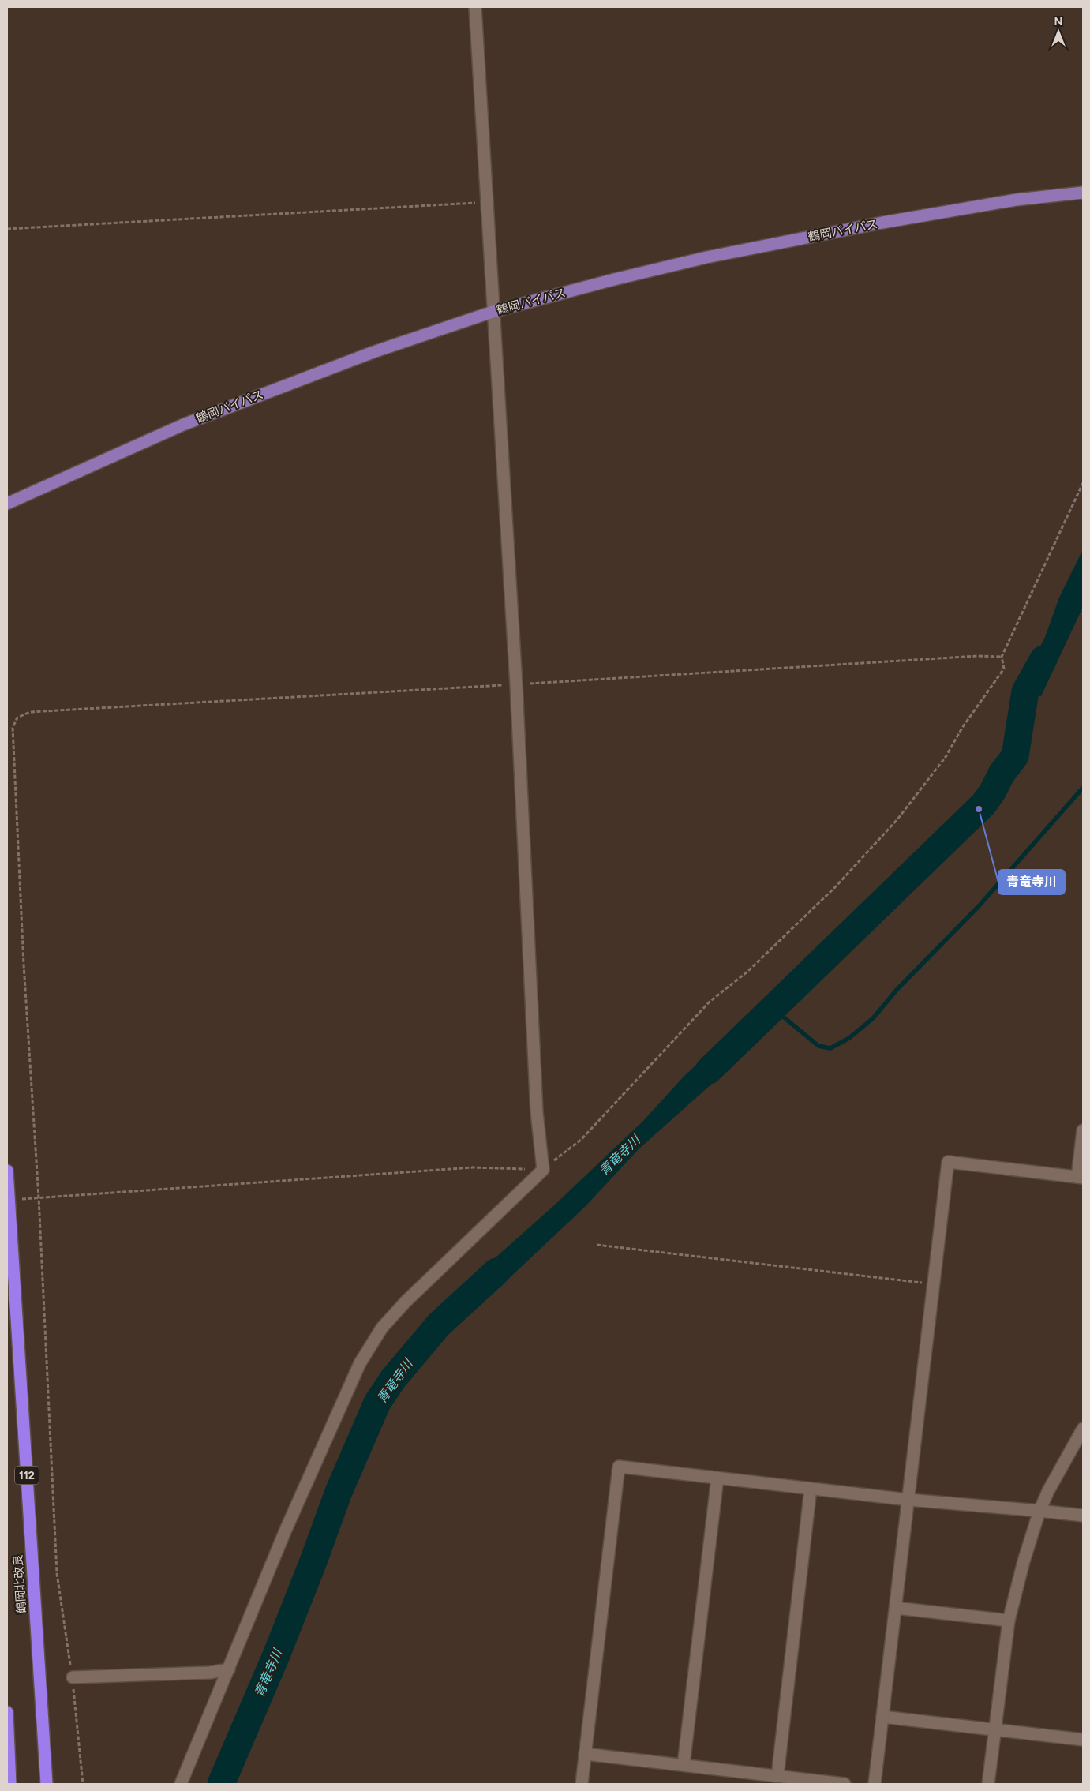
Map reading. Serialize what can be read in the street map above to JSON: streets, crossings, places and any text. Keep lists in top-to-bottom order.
{
  "streets": {
    "highway": ["112", "鶴岡北改良"],
    "main road": ["鶴岡バイパス"]
  },
  "water": ["青竜寺川"],
  "places": ["青竜寺川"],
  "north": "top"
}
